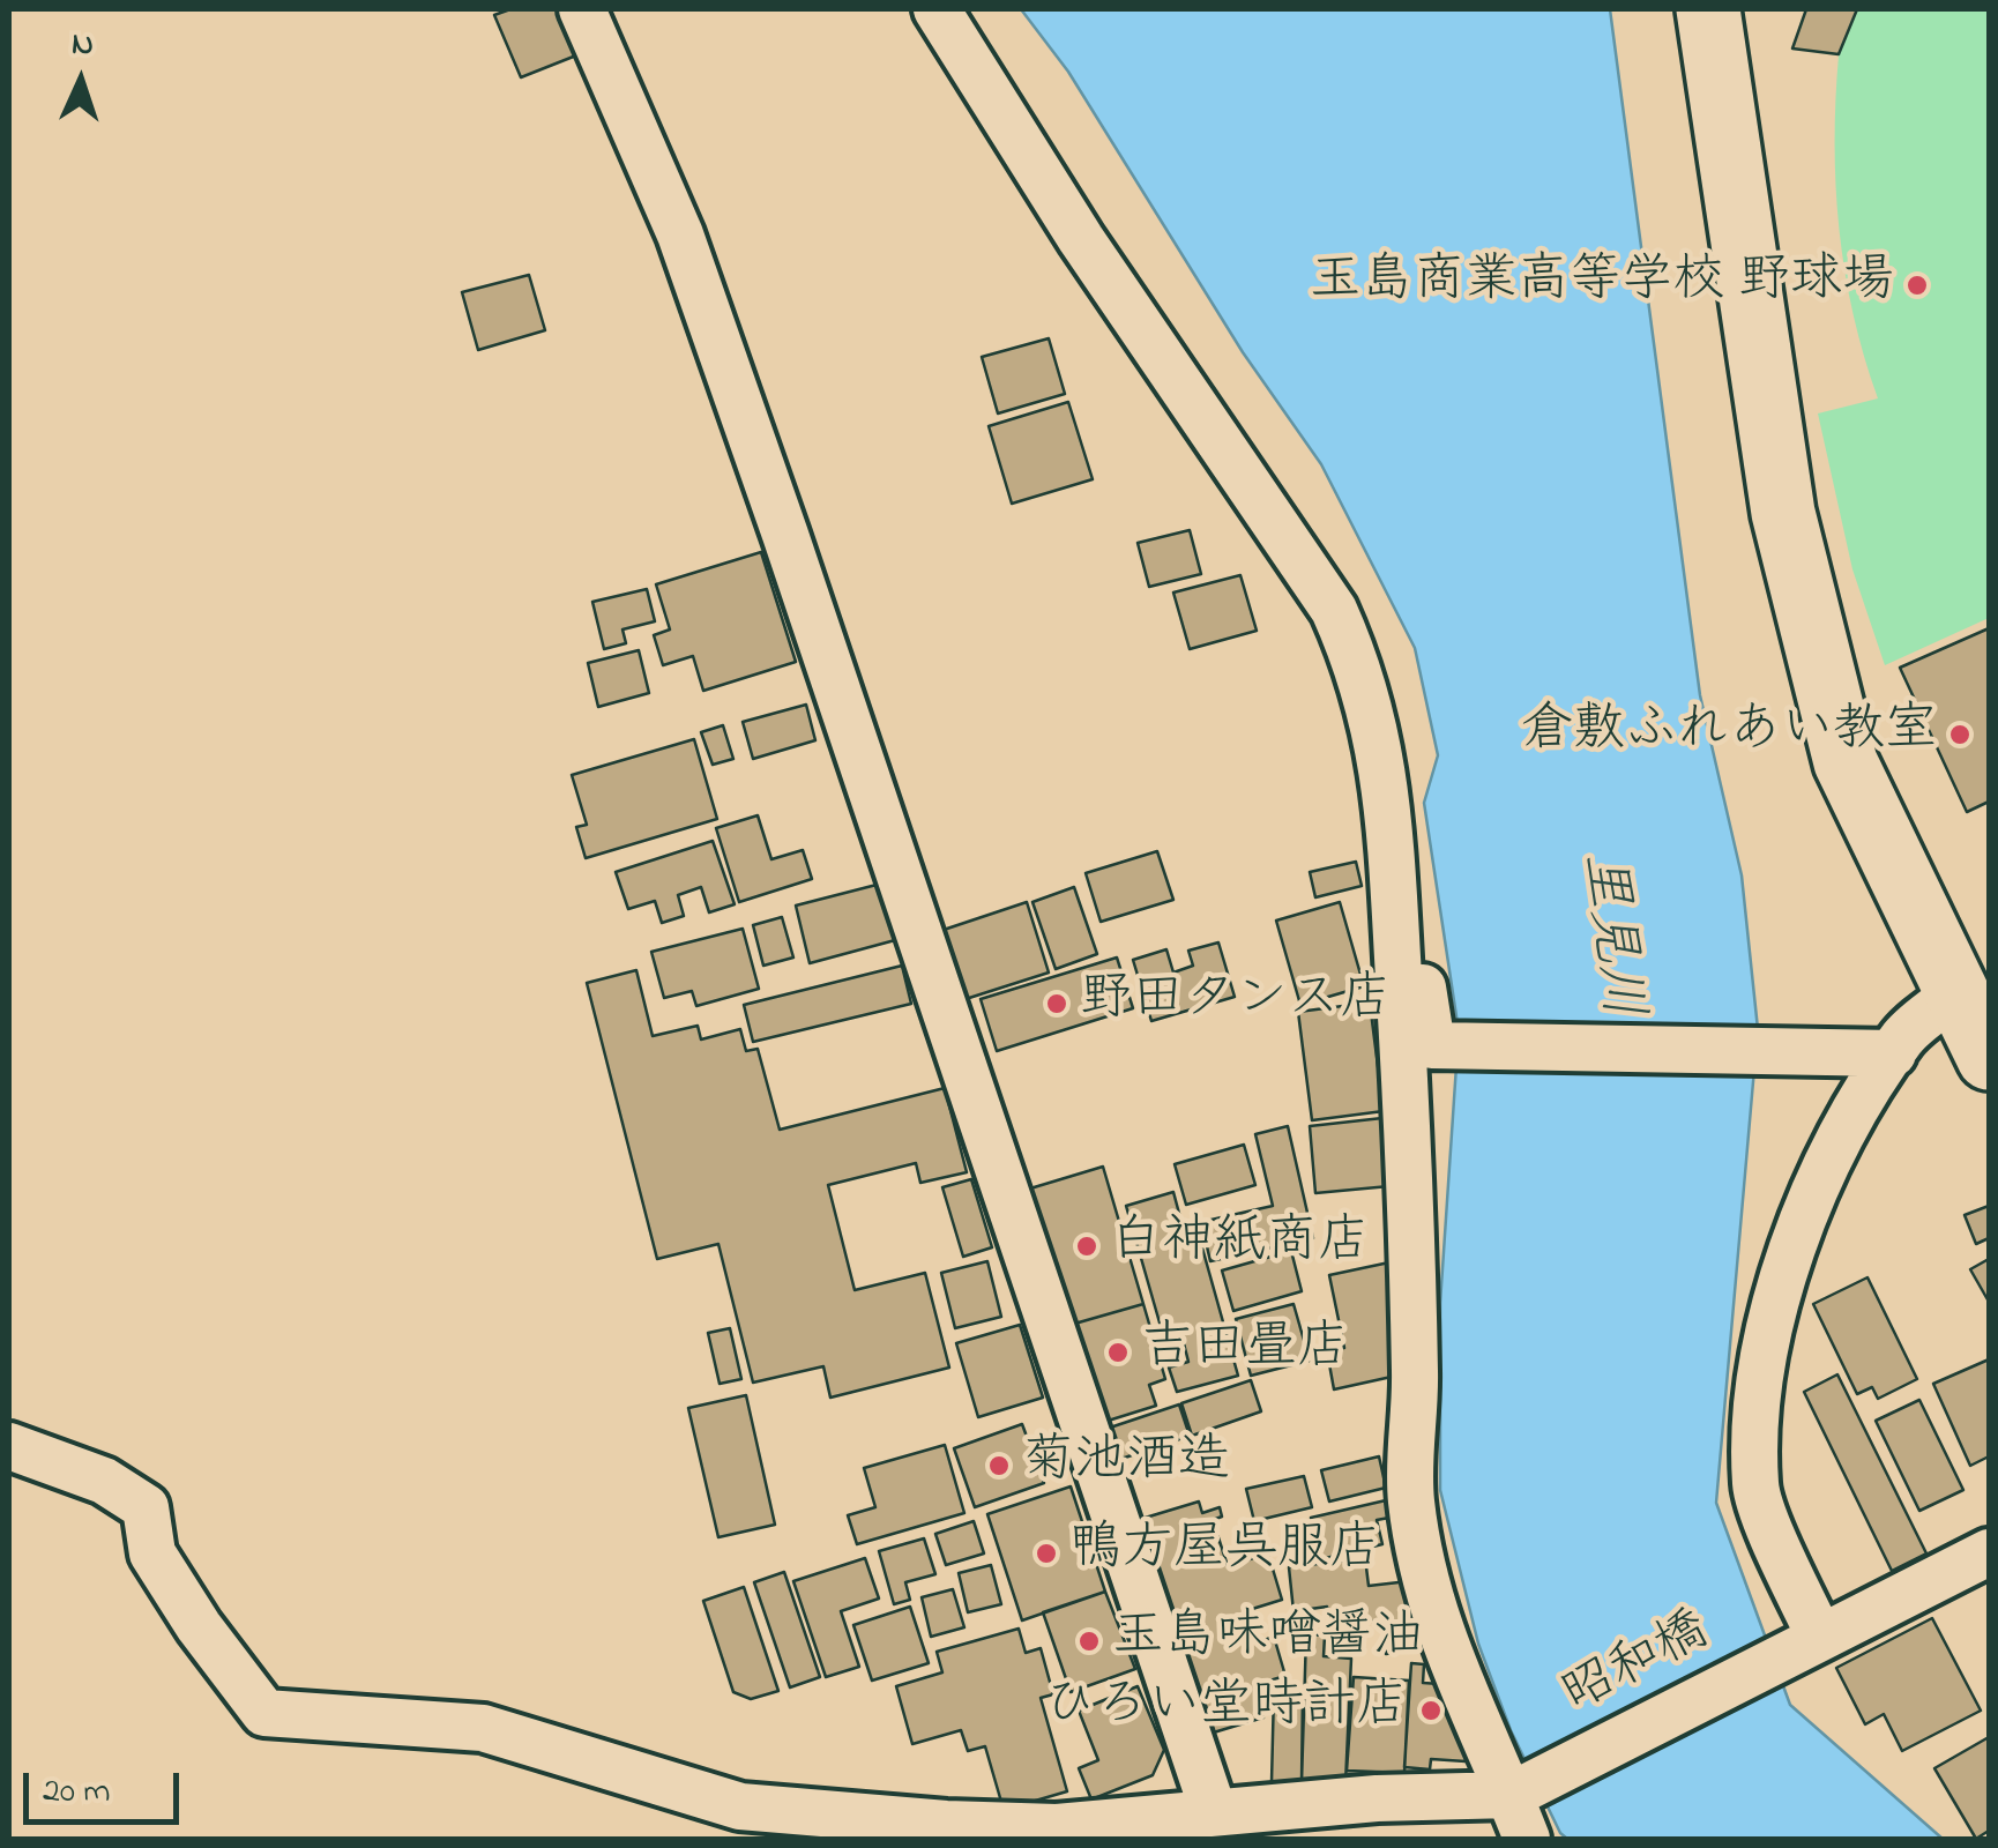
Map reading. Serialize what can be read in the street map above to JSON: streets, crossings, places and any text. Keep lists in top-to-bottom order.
{
  "streets": {
    "street": ["昭和橋"]
  },
  "water": ["里見川"],
  "places": [
    "玉島商業高等学校 野球場",
    "倉敷ふれあい教室",
    "野田タンス店",
    "白神紙商店",
    "吉田畳店",
    "菊池酒造",
    "鴨方屋呉服店",
    "玉島味噌醤油",
    "ひろい堂時計店"
  ],
  "scale_bar": "20 m",
  "north": "top"
}
